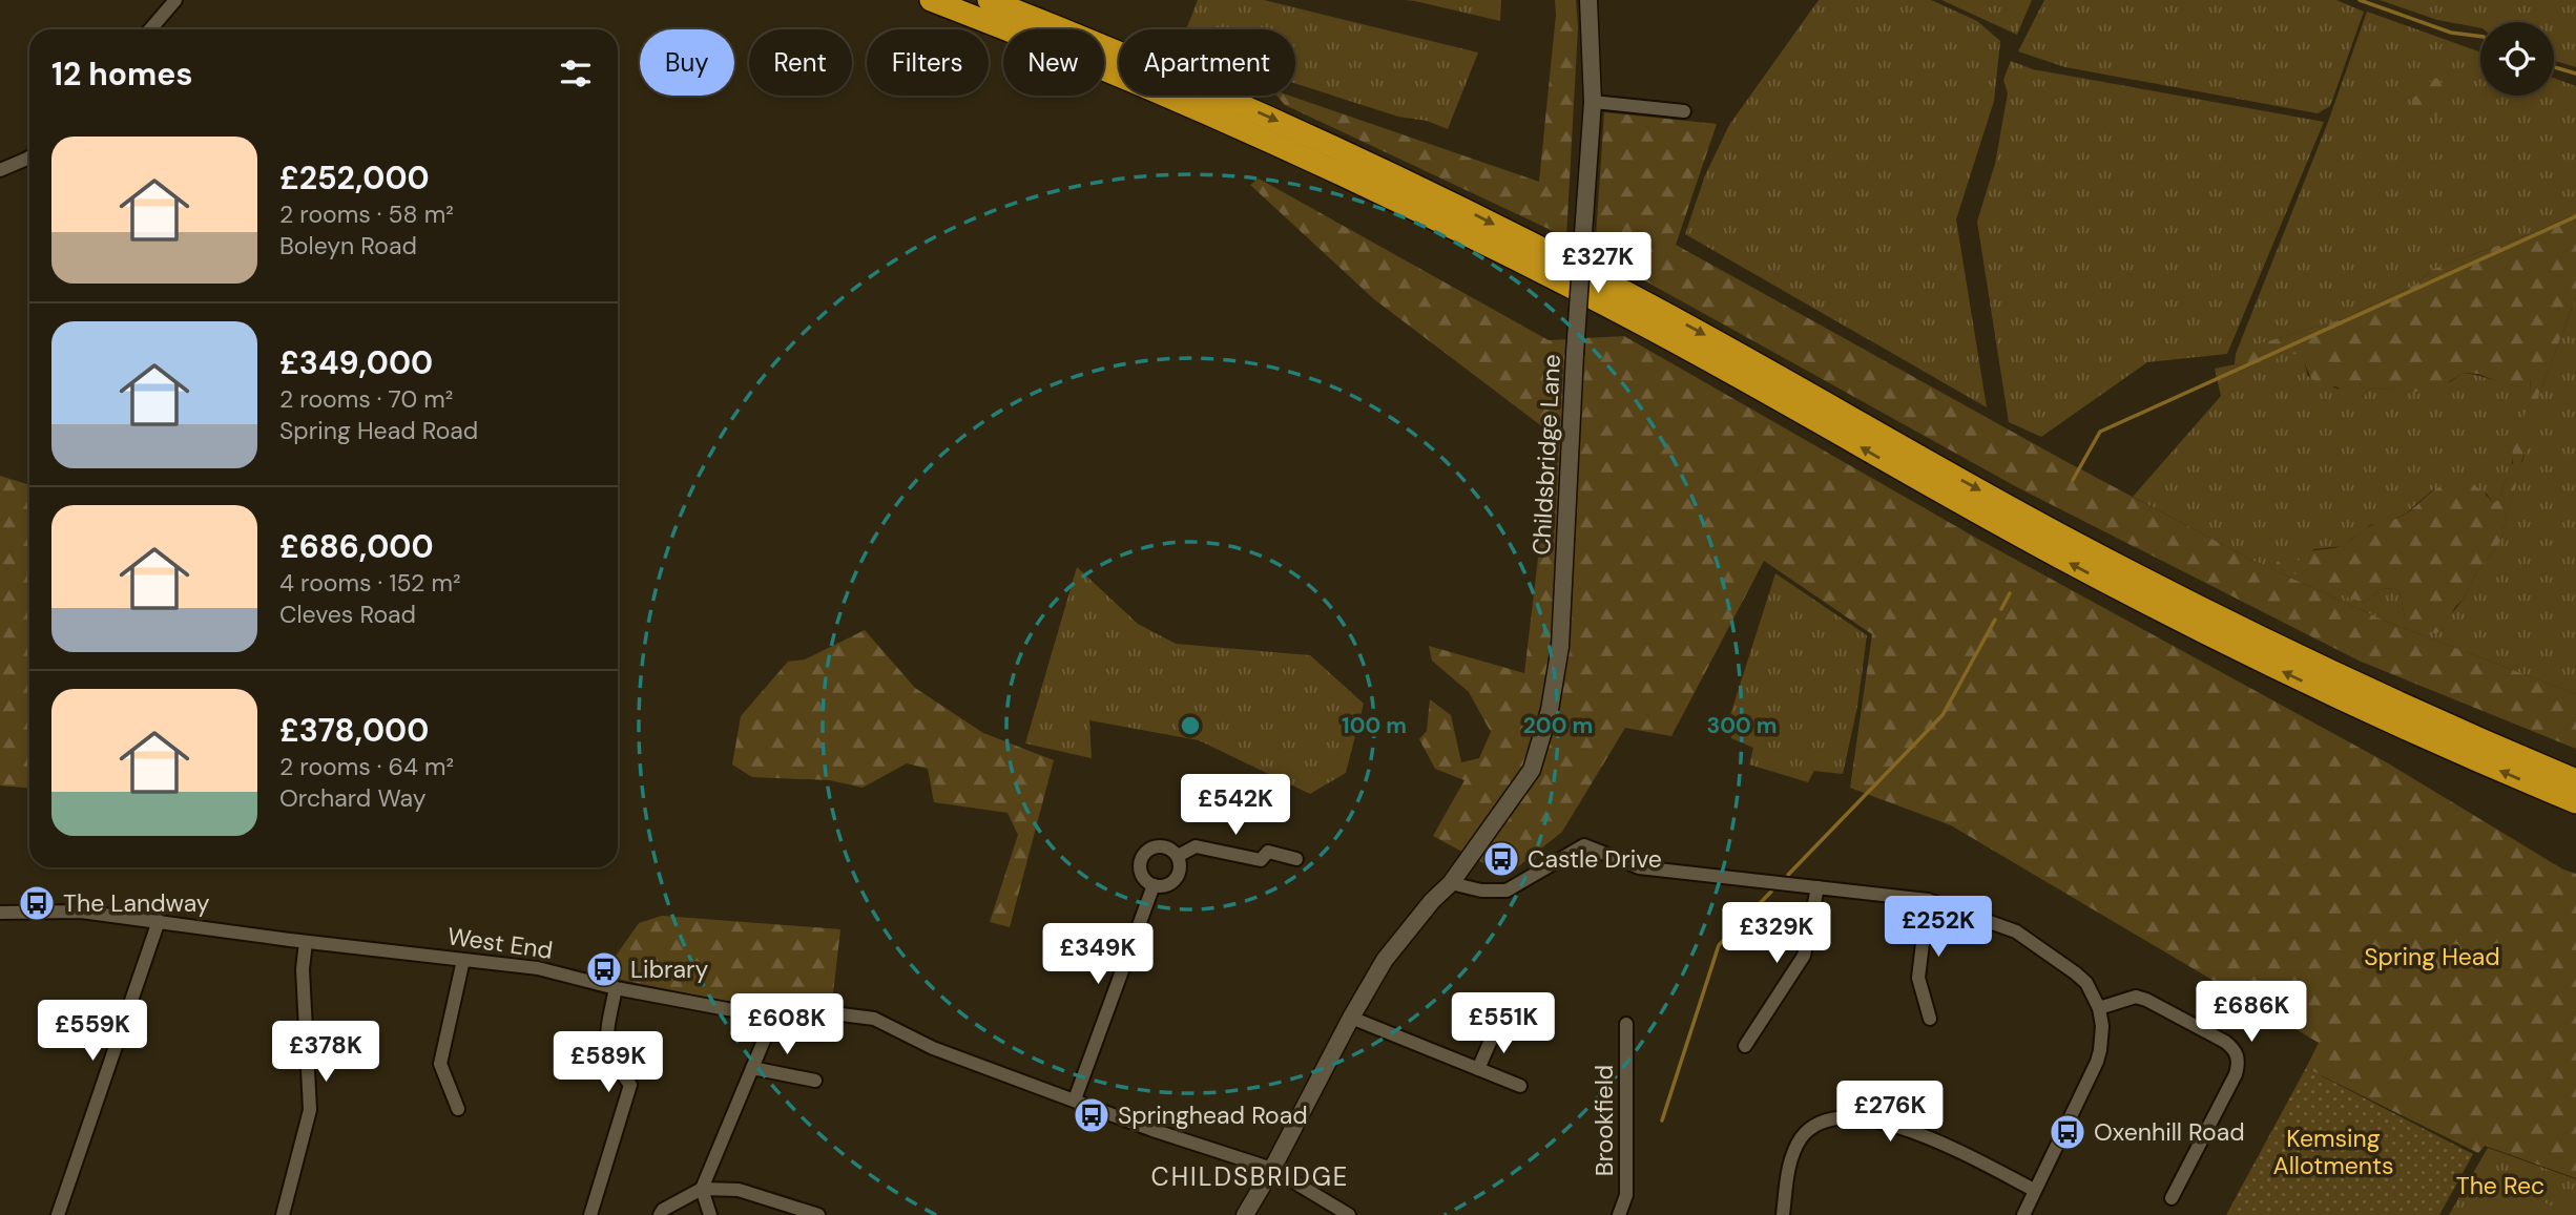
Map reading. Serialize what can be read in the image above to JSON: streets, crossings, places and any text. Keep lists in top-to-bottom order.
{
  "streets": {
    "street": ["Childsbridge Lane", "West End", "Brookfield"]
  },
  "crossings": [
    ["Childsbridge Lane", "West End"]
  ],
  "districts": ["CHILDSBRIDGE"],
  "parks": ["Spring Head", "Kemsing Allotments", "The Rec"],
  "places": {
    "bus stop": [
      "Castle Drive",
      "The Landway",
      "Library",
      "Springhead Road",
      "Oxenhill Road"
    ]
  },
  "page": {
    "chip": [
      "Buy",
      "Rent",
      "Filters",
      "New",
      "Apartment"
    ],
    "heading": "12 homes",
    "list": [
      {
        "name": "£252,000",
        "note": "2 rooms · 58 m² · Boleyn Road"
      },
      {
        "name": "£349,000",
        "note": "2 rooms · 70 m² · Spring Head Road"
      },
      {
        "name": "£686,000",
        "note": "4 rooms · 152 m² · Cleves Road"
      },
      {
        "name": "£378,000",
        "note": "2 rooms · 64 m² · Orchard Way"
      }
    ],
    "price": [
      "£327K",
      "£542K",
      "£252K",
      "£329K",
      "£349K",
      "£686K",
      "£551K",
      "£608K",
      "£559K",
      "£378K",
      "£589K",
      "£276K"
    ]
  },
  "rings": ["100 m", "200 m", "300 m"]
}
